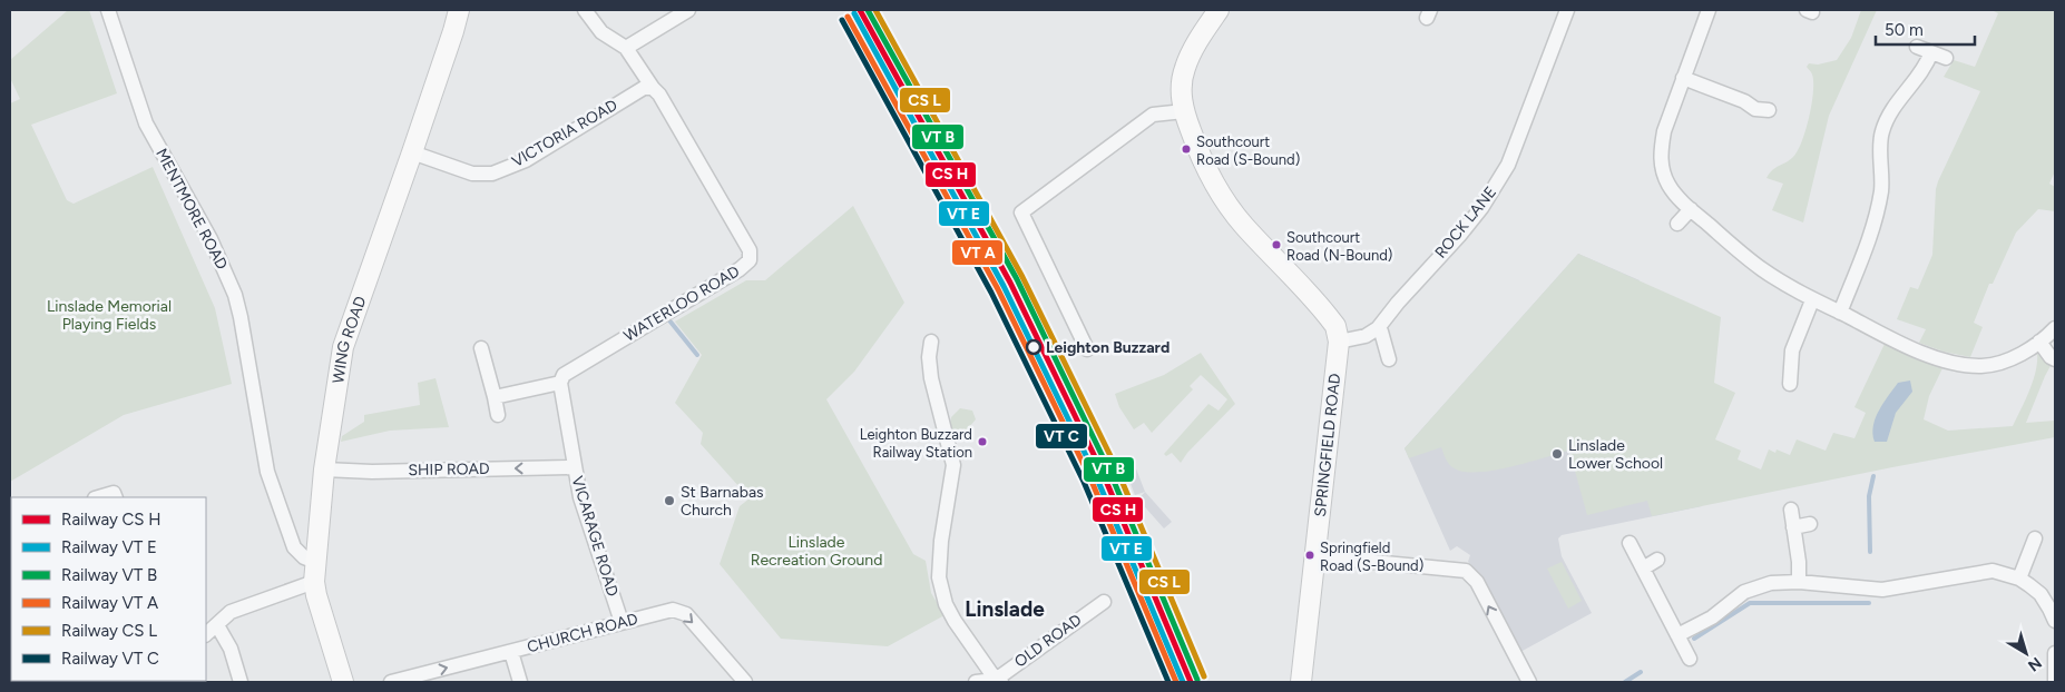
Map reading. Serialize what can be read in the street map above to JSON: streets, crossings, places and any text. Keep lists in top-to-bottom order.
{
  "streets": {
    "street": [
      "VICTORIA ROAD",
      "MENTMORE ROAD",
      "ROCK LANE",
      "WATERLOO ROAD",
      "WING ROAD",
      "SPRINGFIELD ROAD",
      "SHIP ROAD",
      "VICARAGE ROAD",
      "CHURCH ROAD",
      "OLD ROAD"
    ]
  },
  "crossings": [
    ["VICTORIA ROAD", "WATERLOO ROAD"],
    ["VICTORIA ROAD", "WING ROAD"],
    ["MENTMORE ROAD", "WING ROAD"],
    ["ROCK LANE", "SPRINGFIELD ROAD"],
    ["WATERLOO ROAD", "VICARAGE ROAD"],
    ["WING ROAD", "SHIP ROAD"],
    ["SHIP ROAD", "VICARAGE ROAD"],
    ["VICARAGE ROAD", "CHURCH ROAD"]
  ],
  "one_way": ["SHIP ROAD", "CHURCH ROAD"],
  "districts": ["Linslade"],
  "parks": ["Linslade Memorial Playing Fields", "Linslade Recreation Ground"],
  "places": [
    "Southcourt Road (S-Bound)",
    "Southcourt Road (N-Bound)",
    "Leighton Buzzard",
    "Leighton Buzzard Railway Station",
    "Linslade Lower School",
    "St Barnabas Church",
    "Springfield Road (S-Bound)"
  ],
  "legend": [
    "Railway CS H",
    "Railway VT E",
    "Railway VT B",
    "Railway VT A",
    "Railway CS L",
    "Railway VT C"
  ],
  "scale_bar": "50 m",
  "north": "bottom right"
}
